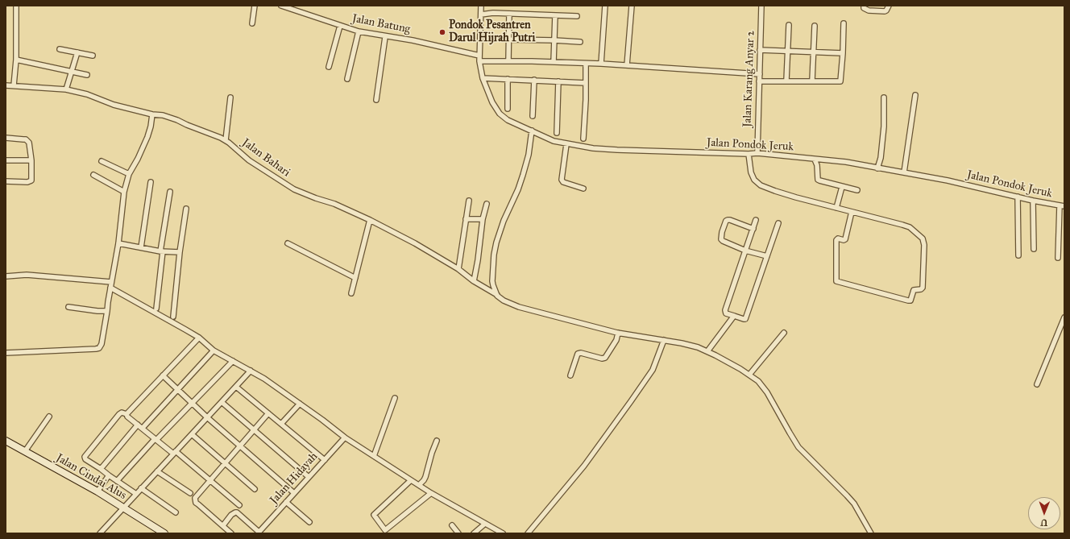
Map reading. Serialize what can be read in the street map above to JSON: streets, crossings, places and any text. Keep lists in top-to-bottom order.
{
  "streets": {
    "street": [
      "Jalan Batung",
      "Jalan Karang Anyar 2",
      "Jalan Pondok Jeruk",
      "Jalan Bahari",
      "Jalan Cindai Alus",
      "Jalan Hidayah"
    ]
  },
  "crossings": [
    ["Jalan Batung", "Jalan Karang Anyar 2"],
    ["Jalan Batung", "Jalan Pondok Jeruk"],
    ["Jalan Karang Anyar 2", "Jalan Pondok Jeruk"]
  ],
  "places": ["Pondok Pesantren Darul Hijrah Putri"],
  "north": "bottom"
}
